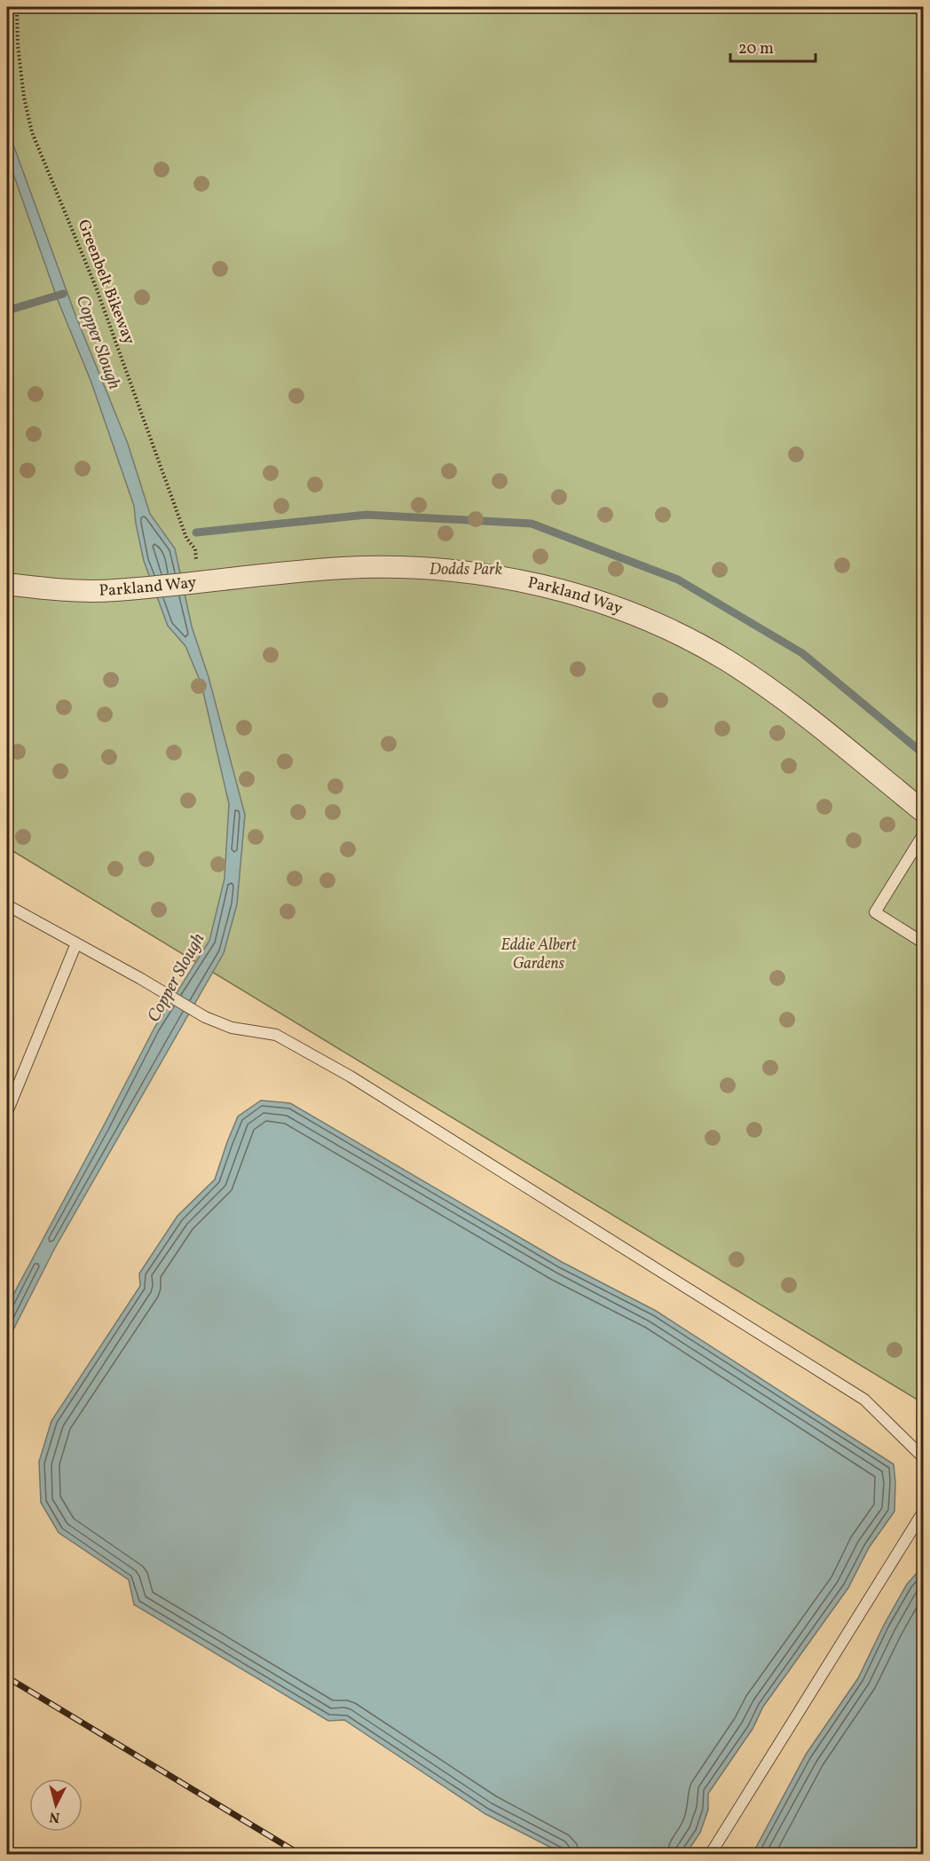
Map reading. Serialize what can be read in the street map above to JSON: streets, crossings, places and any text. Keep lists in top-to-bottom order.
{
  "streets": {
    "street": ["Parkland Way"],
    "path": ["Greenbelt Bikeway"]
  },
  "water": ["Copper Slough"],
  "parks": ["Dodds Park", "Eddie Albert Gardens"],
  "scale_bar": "20 m",
  "north": "bottom"
}
